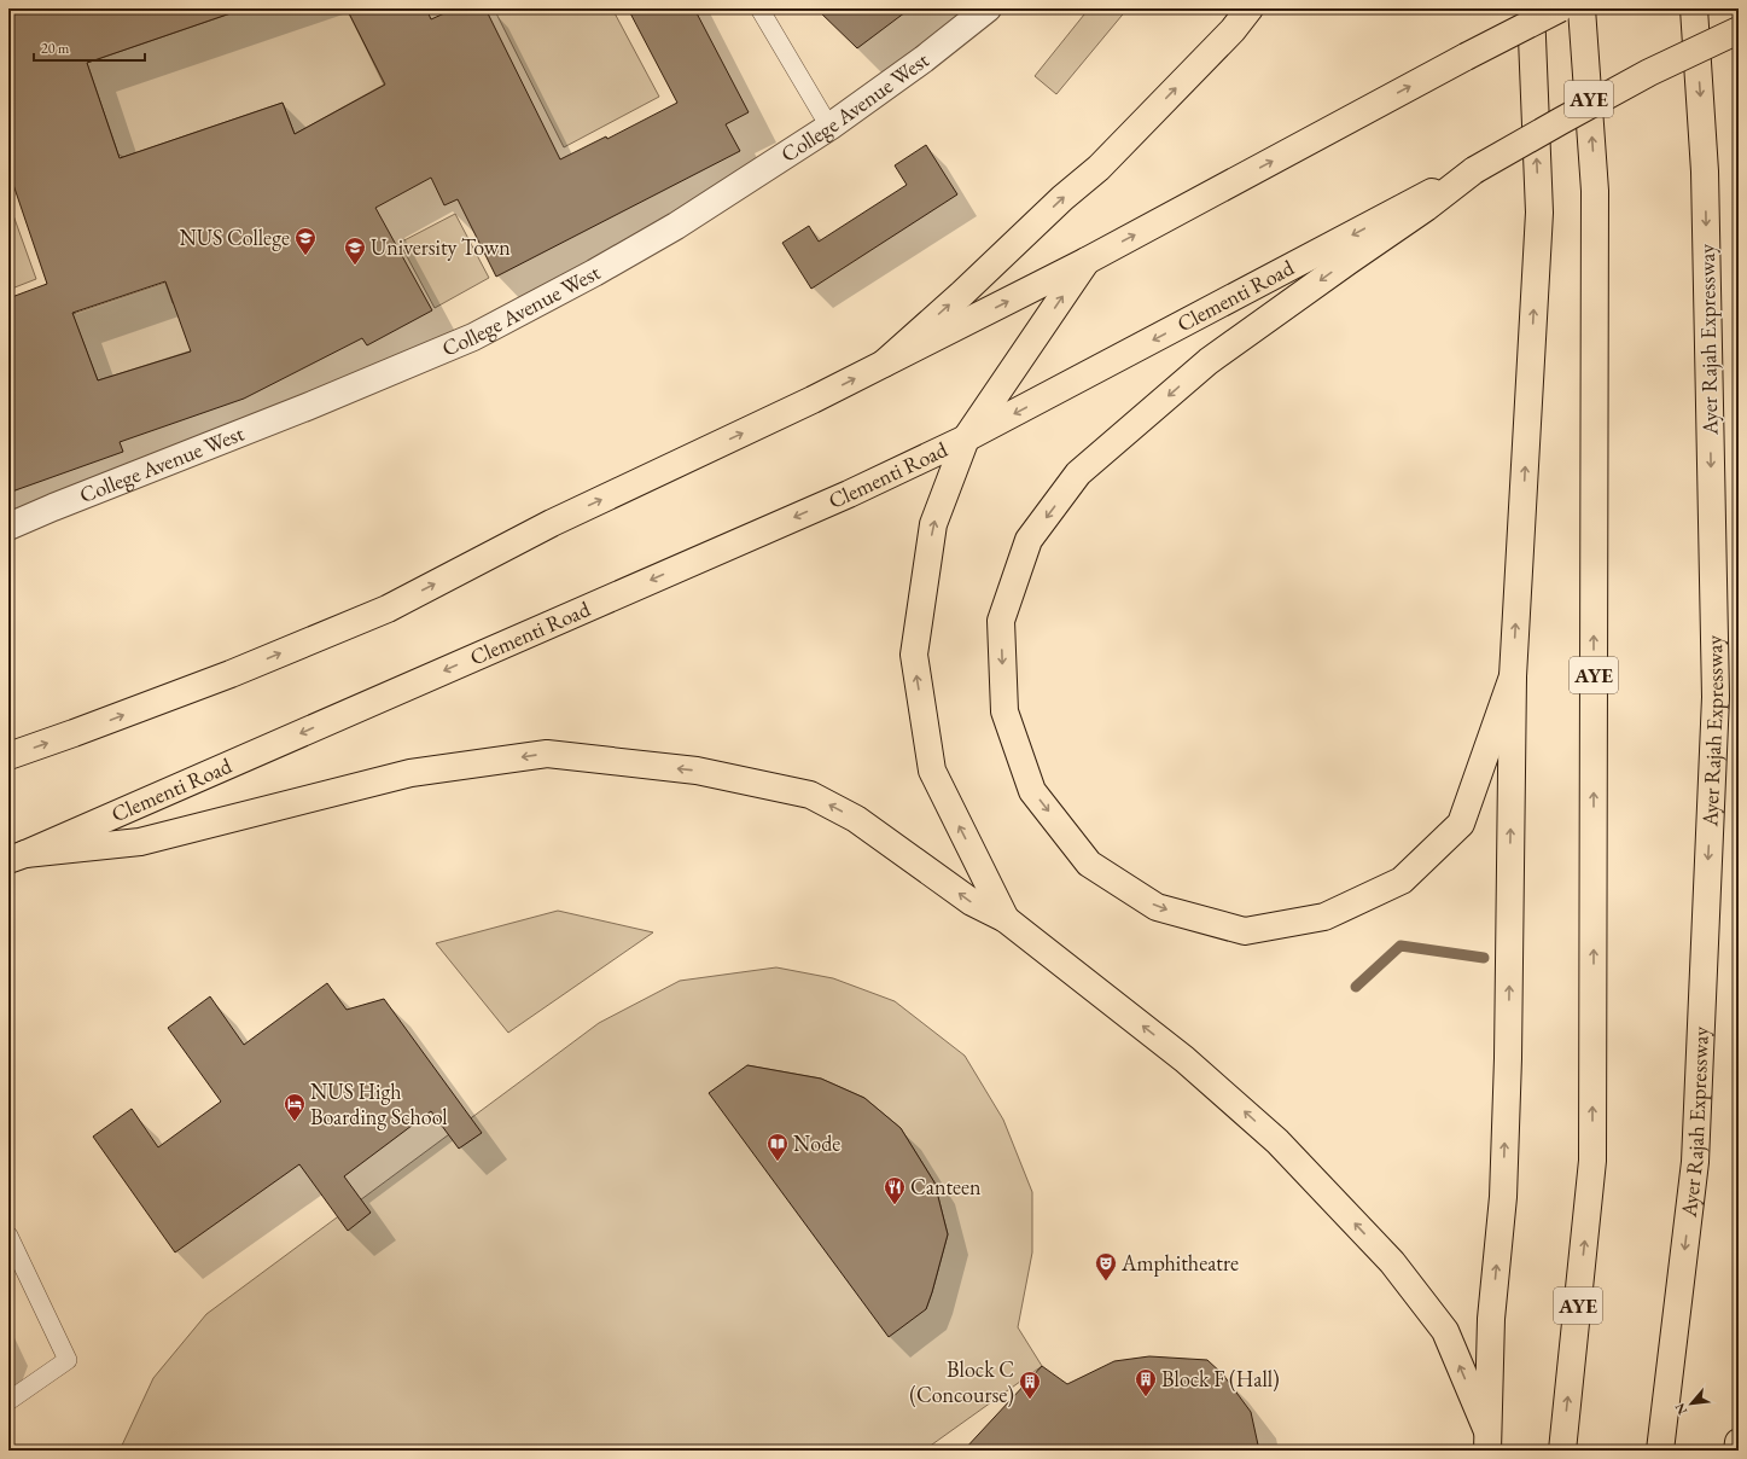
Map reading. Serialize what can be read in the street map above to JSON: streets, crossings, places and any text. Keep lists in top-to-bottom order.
{
  "streets": {
    "main road": ["AYE", "Clementi Road", "Ayer Rajah Expressway"],
    "street": ["College Avenue West"]
  },
  "places": {
    "school or university": ["NUS College", "University Town"],
    "hotel": ["NUS High Boarding School"],
    "library": ["Node"],
    "restaurant": ["Canteen"],
    "theatre": ["Amphitheatre"],
    "building": ["Block F (Hall)", "Block C (Concourse)"]
  },
  "scale_bar": "20 m",
  "north": "bottom left"
}
